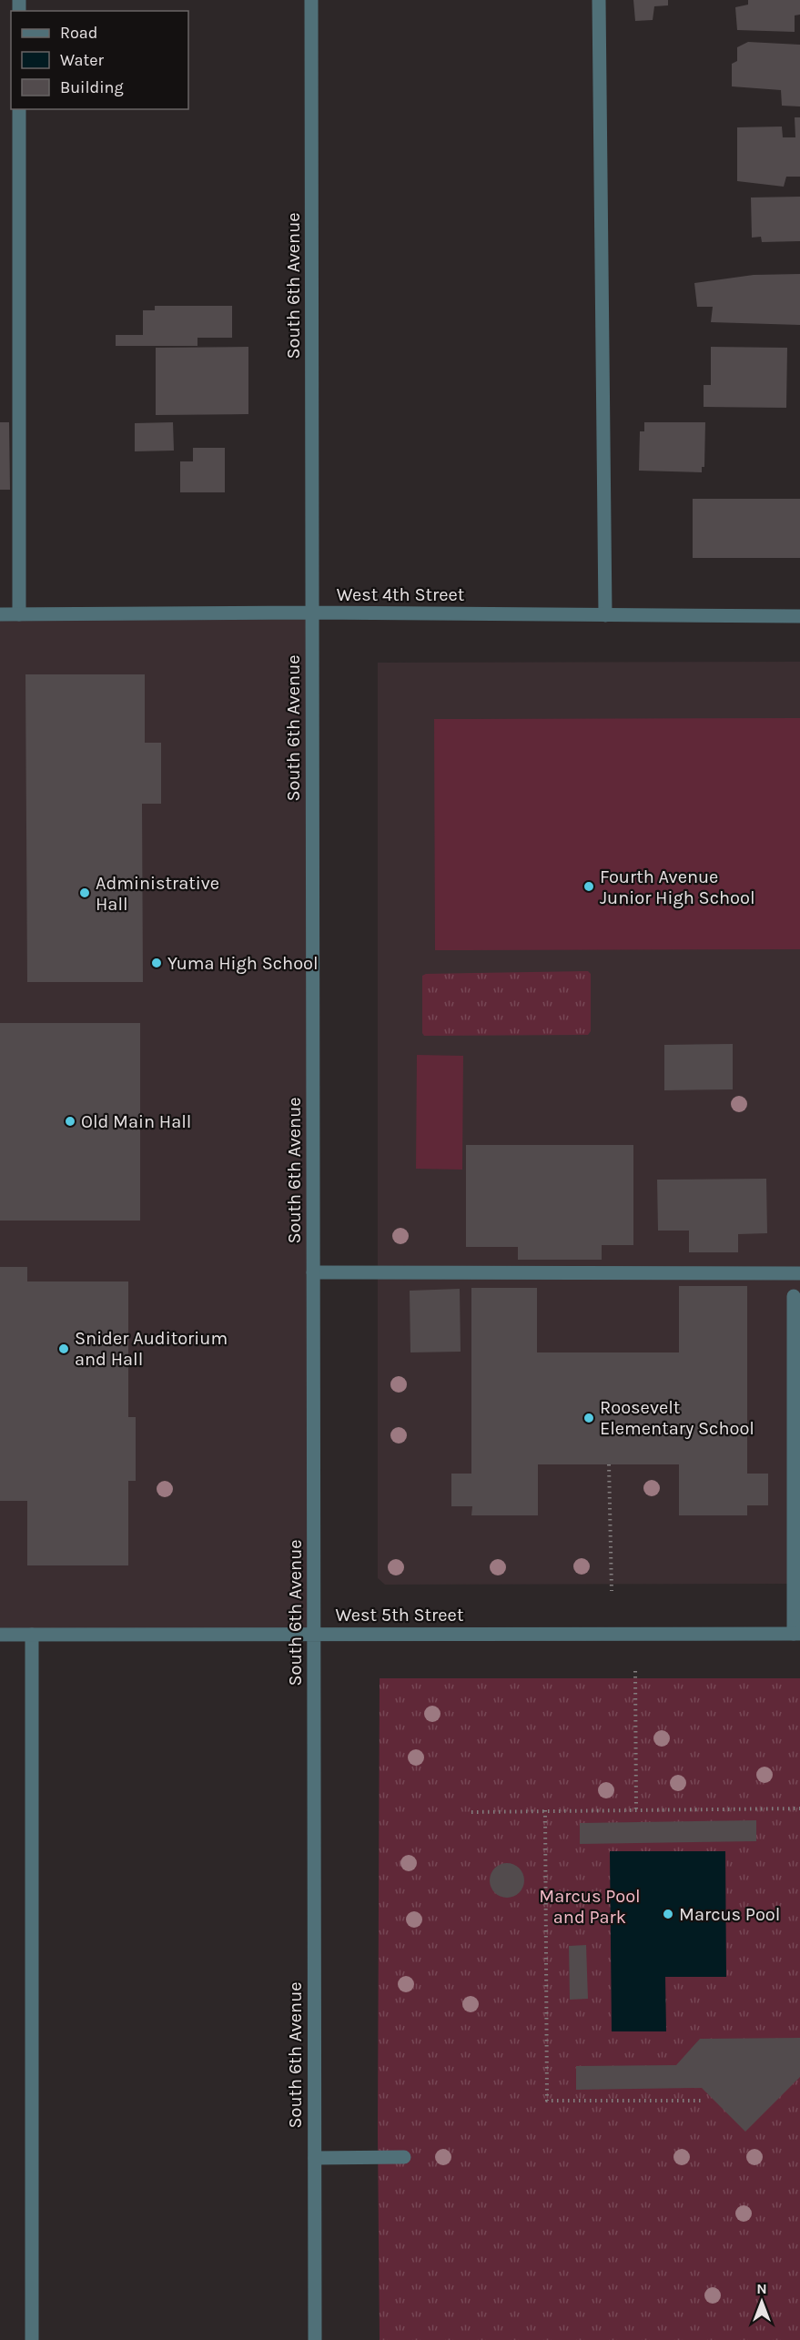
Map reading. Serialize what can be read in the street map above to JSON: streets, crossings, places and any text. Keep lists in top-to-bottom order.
{
  "streets": {
    "street": ["South 6th Avenue", "West 4th Street", "West 5th Street"]
  },
  "crossings": [
    ["South 6th Avenue", "West 4th Street"],
    ["South 6th Avenue", "West 5th Street"]
  ],
  "parks": ["Marcus Pool and Park"],
  "places": [
    "Fourth Avenue Junior High School",
    "Administrative Hall",
    "Yuma High School",
    "Old Main Hall",
    "Snider Auditorium and Hall",
    "Roosevelt Elementary School",
    "Marcus Pool"
  ],
  "legend": ["Road", "Water", "Building"],
  "north": "top"
}
